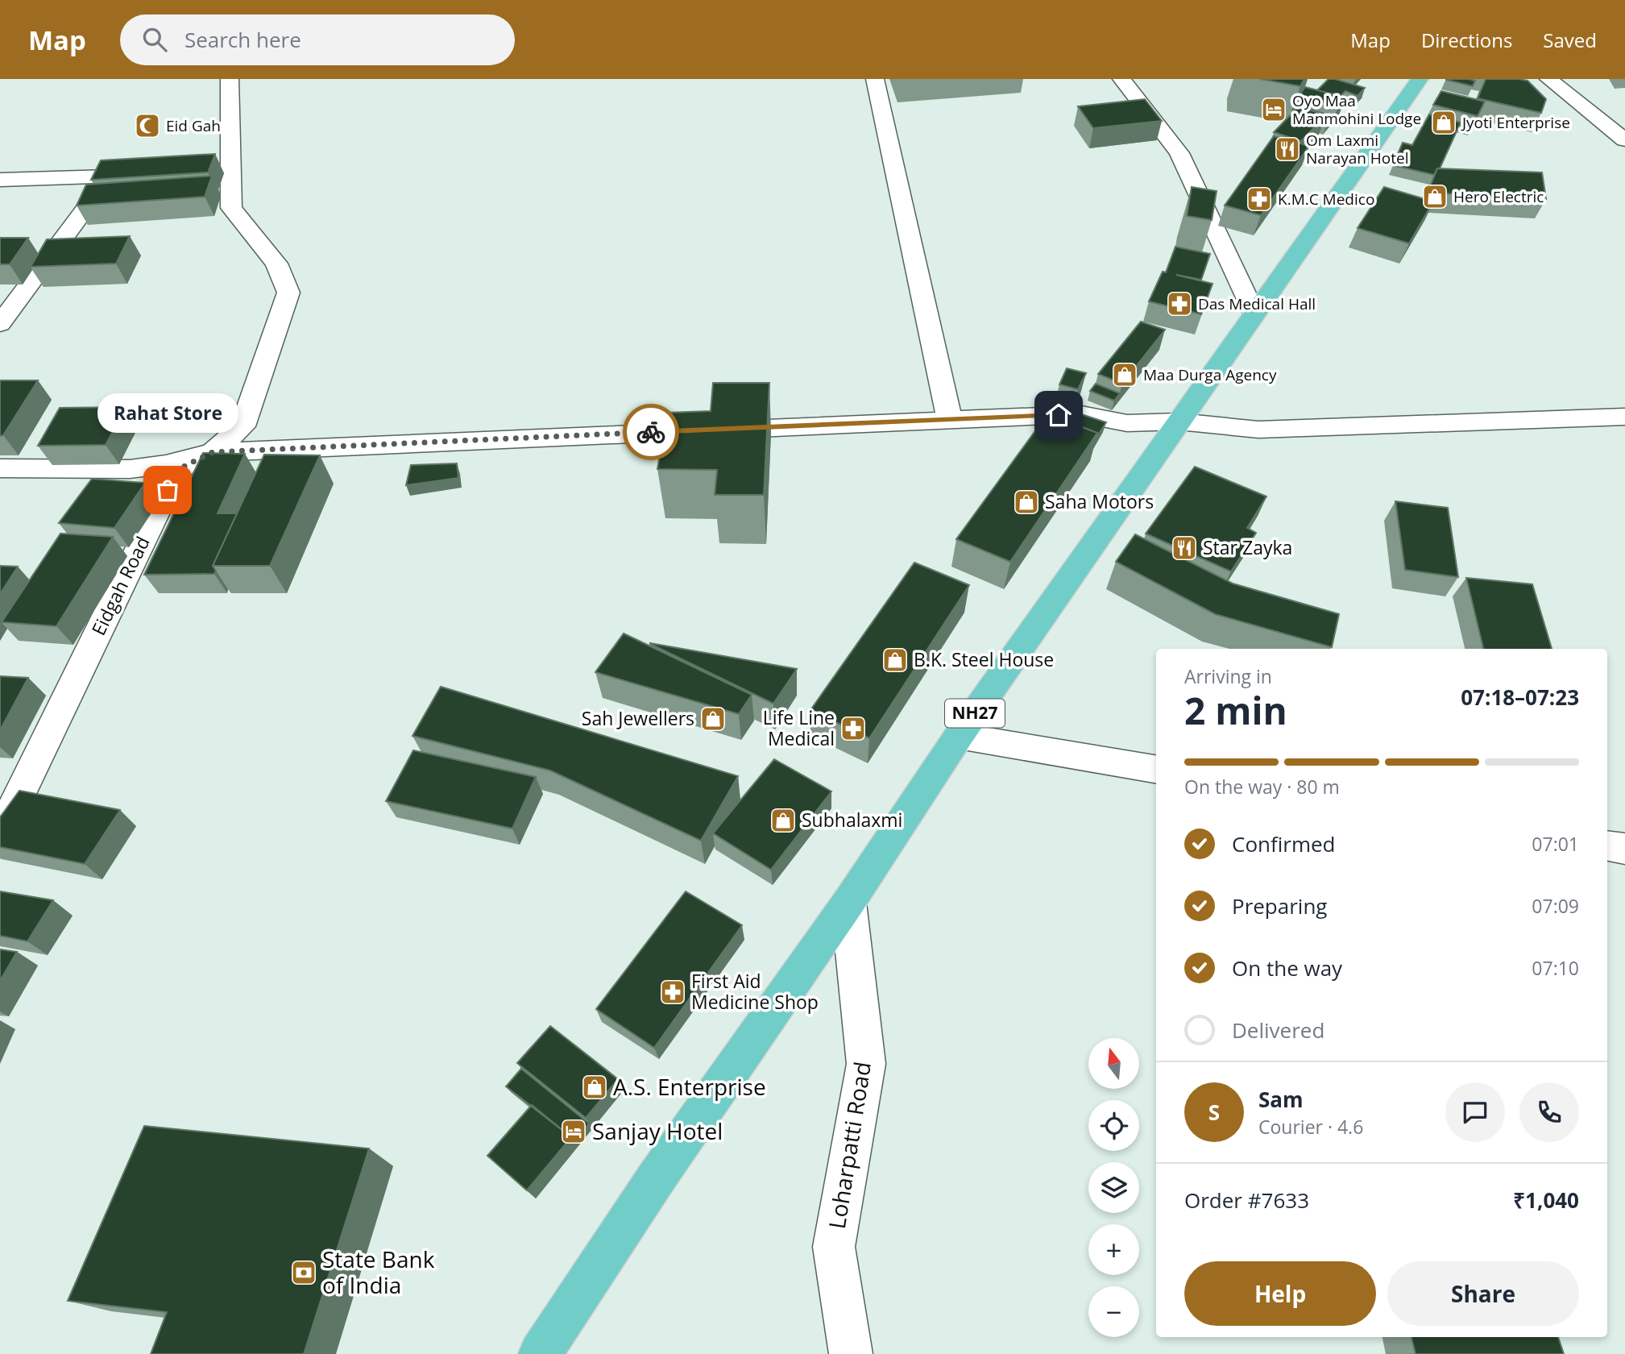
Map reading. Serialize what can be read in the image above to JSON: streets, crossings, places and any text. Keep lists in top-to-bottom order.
{
  "streets": {
    "main road": ["NH27"],
    "street": ["Eidgah Road", "Loharpatti Road"]
  },
  "crossings": [
    ["NH27", "Loharpatti Road"]
  ],
  "places": {
    "hotel": ["Oyo Maa Manmohini Lodge", "Sanjay Hotel"],
    "shop": [
      "Jyoti Enterprise",
      "Hero Electric",
      "Maa Durga Agency",
      "Saha Motors",
      "B.K. Steel House",
      "Sah Jewellers",
      "Subhalaxmi",
      "A.S. Enterprise"
    ],
    "mosque": ["Eid Gah"],
    "restaurant": ["Om Laxmi Narayan Hotel", "Star Zayka"],
    "pharmacy": [
      "K.M.C Medico",
      "Das Medical Hall",
      "Life Line Medical",
      "First Aid Medicine Shop"
    ],
    "other": ["Rahat Store"],
    "bank": ["State Bank of India"]
  },
  "north": "top",
  "page": {
    "header": "Map",
    "search": "Search here",
    "nav": ["Map", "Directions", "Saved"],
    "bubble": "Rahat Store",
    "heading": ["2 min", "Arriving in", "07:18–07:23"],
    "panel": [
      "Sam",
      "Courier · 4.6",
      "Order #7633",
      "₹1,040"
    ],
    "bar": "On the way · 80 m",
    "list": [
      ["Confirmed", "07:01"],
      ["Preparing", "07:09"],
      ["On the way", "07:10"],
      "Delivered"
    ],
    "map_buttons": ["+", "−"],
    "round": "S",
    "buttons": ["Help", "Share"]
  }
}
